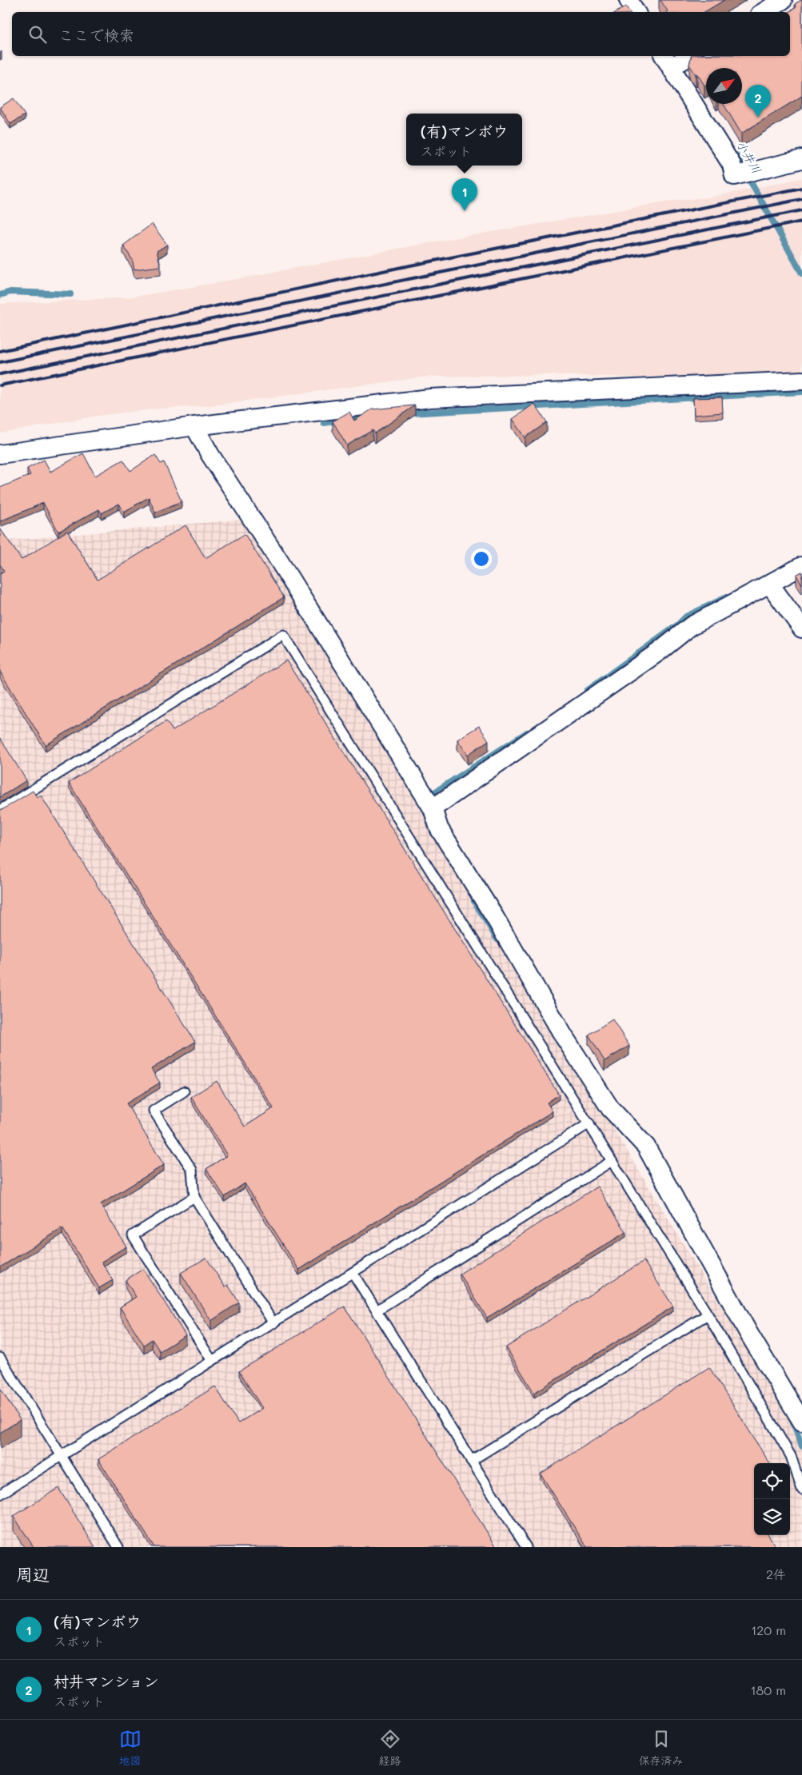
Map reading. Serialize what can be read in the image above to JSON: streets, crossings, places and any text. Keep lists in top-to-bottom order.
{
  "water": ["小井川"],
  "north": "top right",
  "page": {
    "search": "ここで検索",
    "pins": ["2", "1"],
    "popup": ["(有)マンボウ", "スポット"],
    "heading": ["周辺", "2件"],
    "list": [
      {
        "mark": "1",
        "name": "(有)マンボウ",
        "note": "スポット",
        "value": "120 m"
      },
      {
        "mark": "2",
        "name": "村井マンション",
        "note": "スポット",
        "value": "180 m"
      }
    ],
    "nav": ["地図", "経路", "保存済み"]
  }
}
